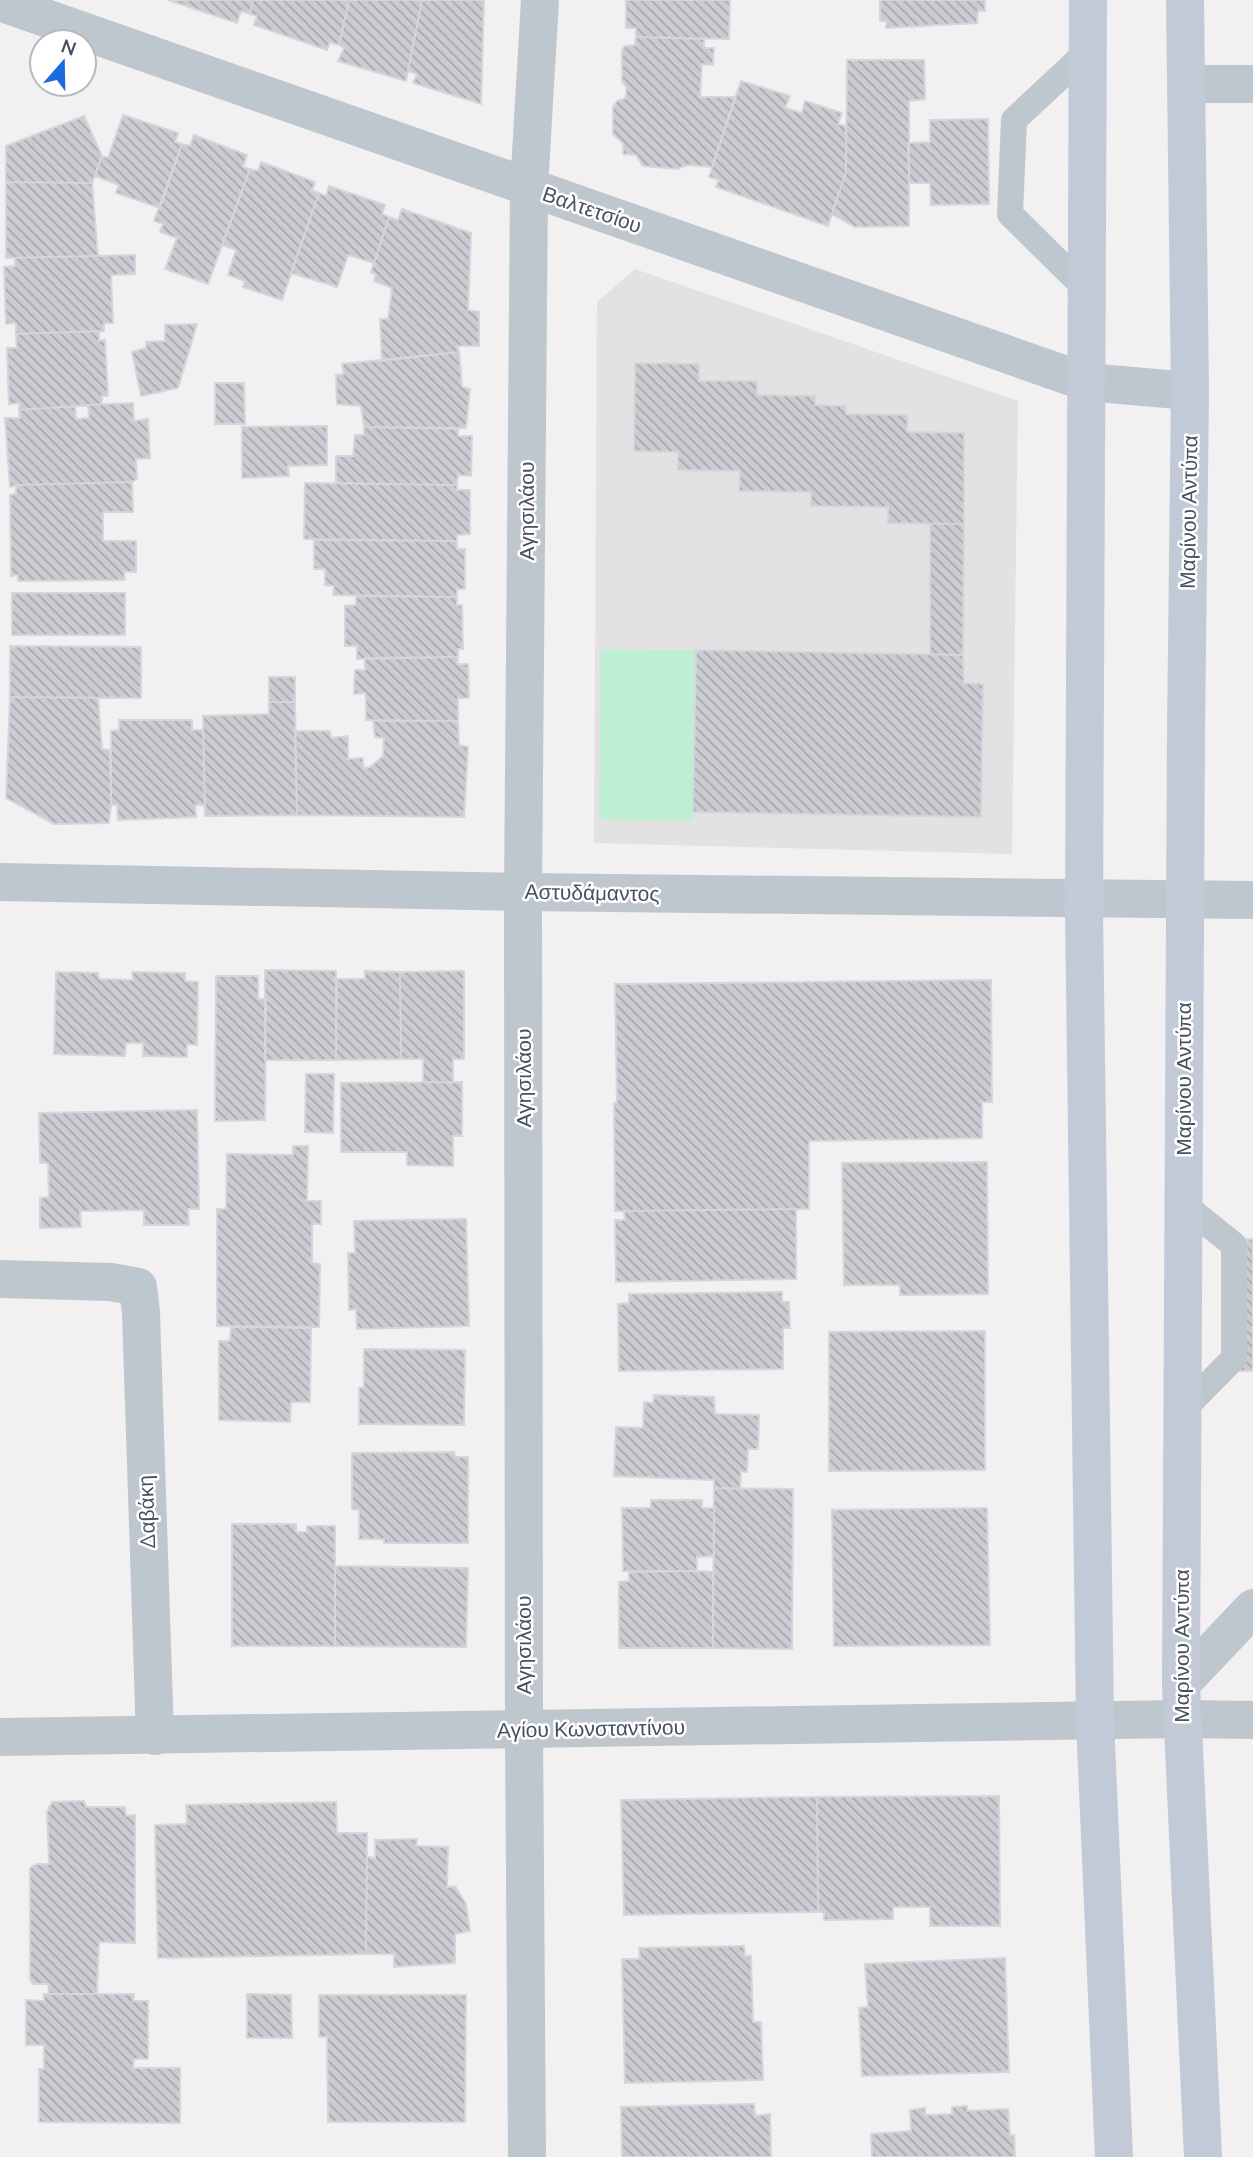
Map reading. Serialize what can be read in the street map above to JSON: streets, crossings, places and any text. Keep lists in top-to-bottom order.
{
  "streets": {
    "main road": ["Μαρίνου Αντύπα"],
    "street": [
      "Βαλτετσίου",
      "Αγησιλάου",
      "Αστυδάμαντος",
      "Δαβάκη",
      "Αγίου Κωνσταντίνου"
    ]
  },
  "crossings": [
    ["Βαλτετσίου", "Αγησιλάου"],
    ["Βαλτετσίου", "Μαρίνου Αντύπα"],
    ["Αγησιλάου", "Αστυδάμαντος"],
    ["Αγησιλάου", "Αγίου Κωνσταντίνου"],
    ["Μαρίνου Αντύπα", "Αστυδάμαντος"],
    ["Μαρίνου Αντύπα", "Αγίου Κωνσταντίνου"],
    ["Δαβάκη", "Αγίου Κωνσταντίνου"]
  ],
  "north": "top"
}
